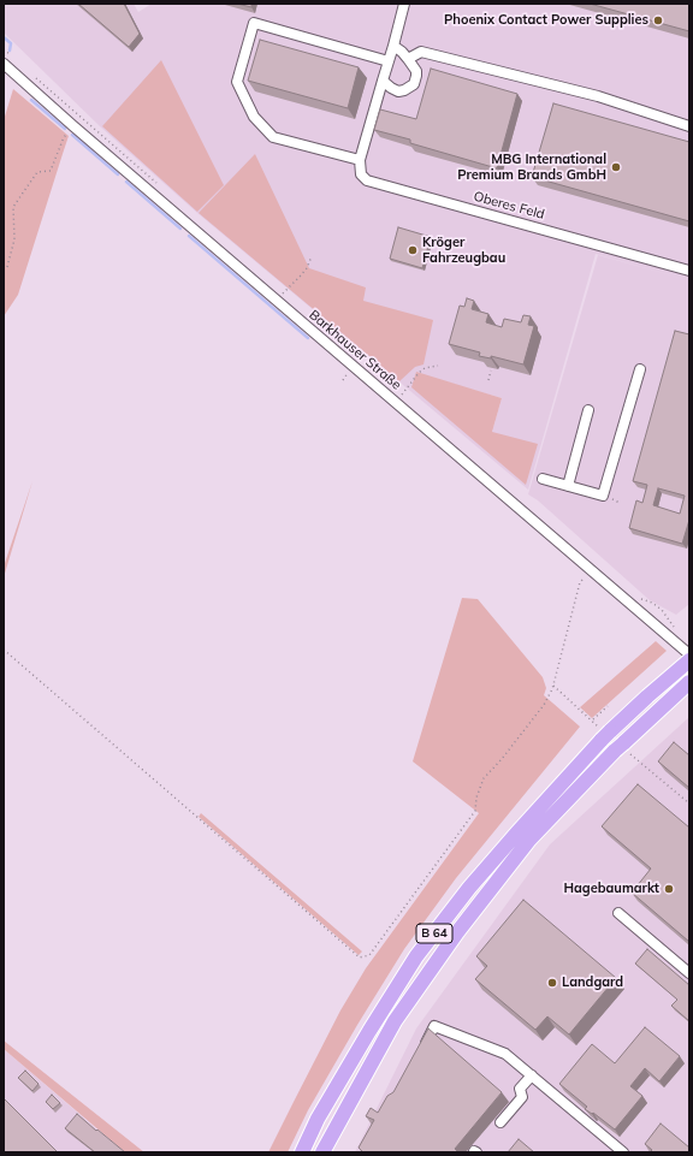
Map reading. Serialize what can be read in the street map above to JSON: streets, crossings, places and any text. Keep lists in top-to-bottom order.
{
  "streets": {
    "highway": ["B 64"],
    "street": ["Oberes Feld", "Barkhauser Straße"]
  },
  "crossings": [
    ["Barkhauser Straße", "B 64"]
  ],
  "places": [
    "Phoenix Contact Power Supplies",
    "MBG International Premium Brands GmbH",
    "Kröger Fahrzeugbau",
    "Hagebaumarkt",
    "Landgard"
  ]
}
